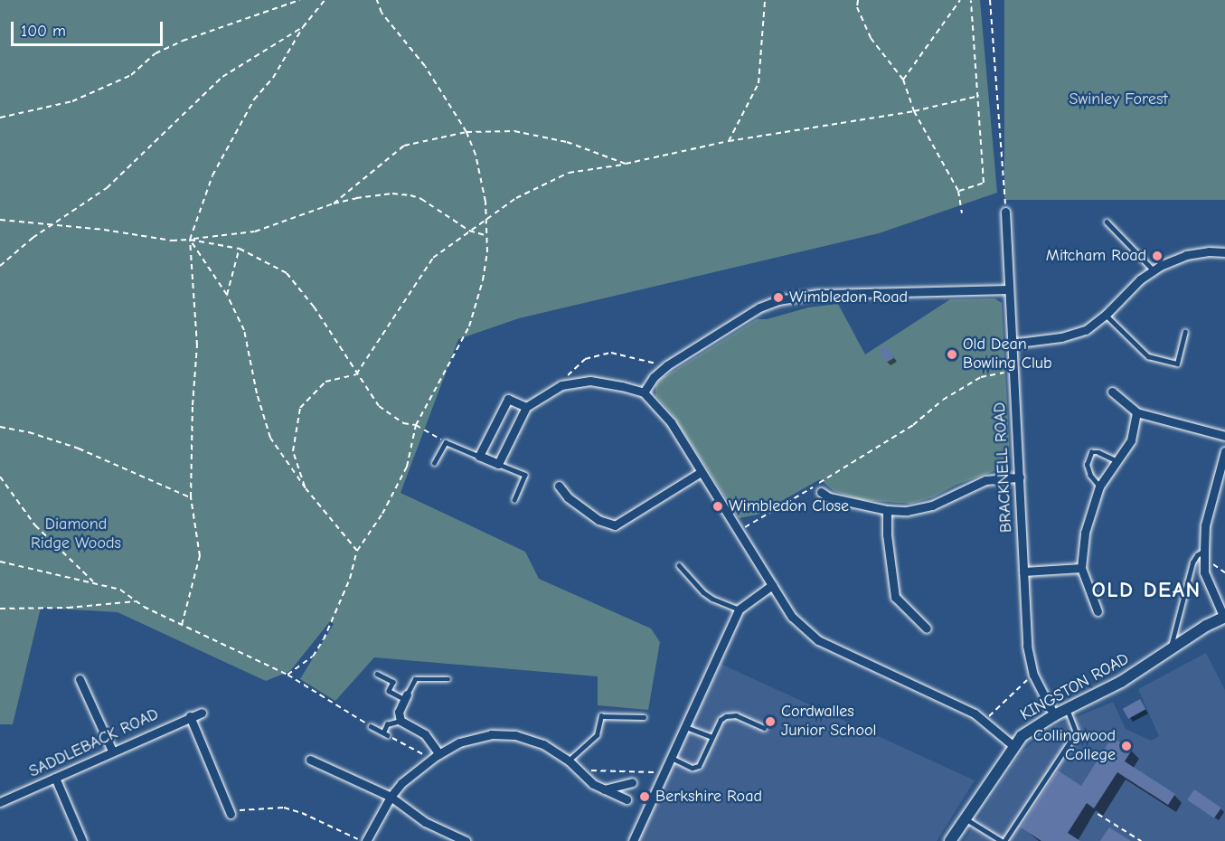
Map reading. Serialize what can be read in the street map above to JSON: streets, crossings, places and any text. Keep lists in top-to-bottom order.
{
  "streets": {
    "street": ["BRACKNELL ROAD", "KINGSTON ROAD", "SADDLEBACK ROAD"]
  },
  "crossings": [
    ["BRACKNELL ROAD", "KINGSTON ROAD"]
  ],
  "districts": ["OLD DEAN"],
  "parks": ["Swinley Forest", "Diamond Ridge Woods"],
  "places": [
    "Mitcham Road",
    "Wimbledon Road",
    "Old Dean Bowling Club",
    "Wimbledon Close",
    "Cordwalles Junior School",
    "Collingwood College",
    "Berkshire Road"
  ],
  "scale_bar": "100 m"
}
